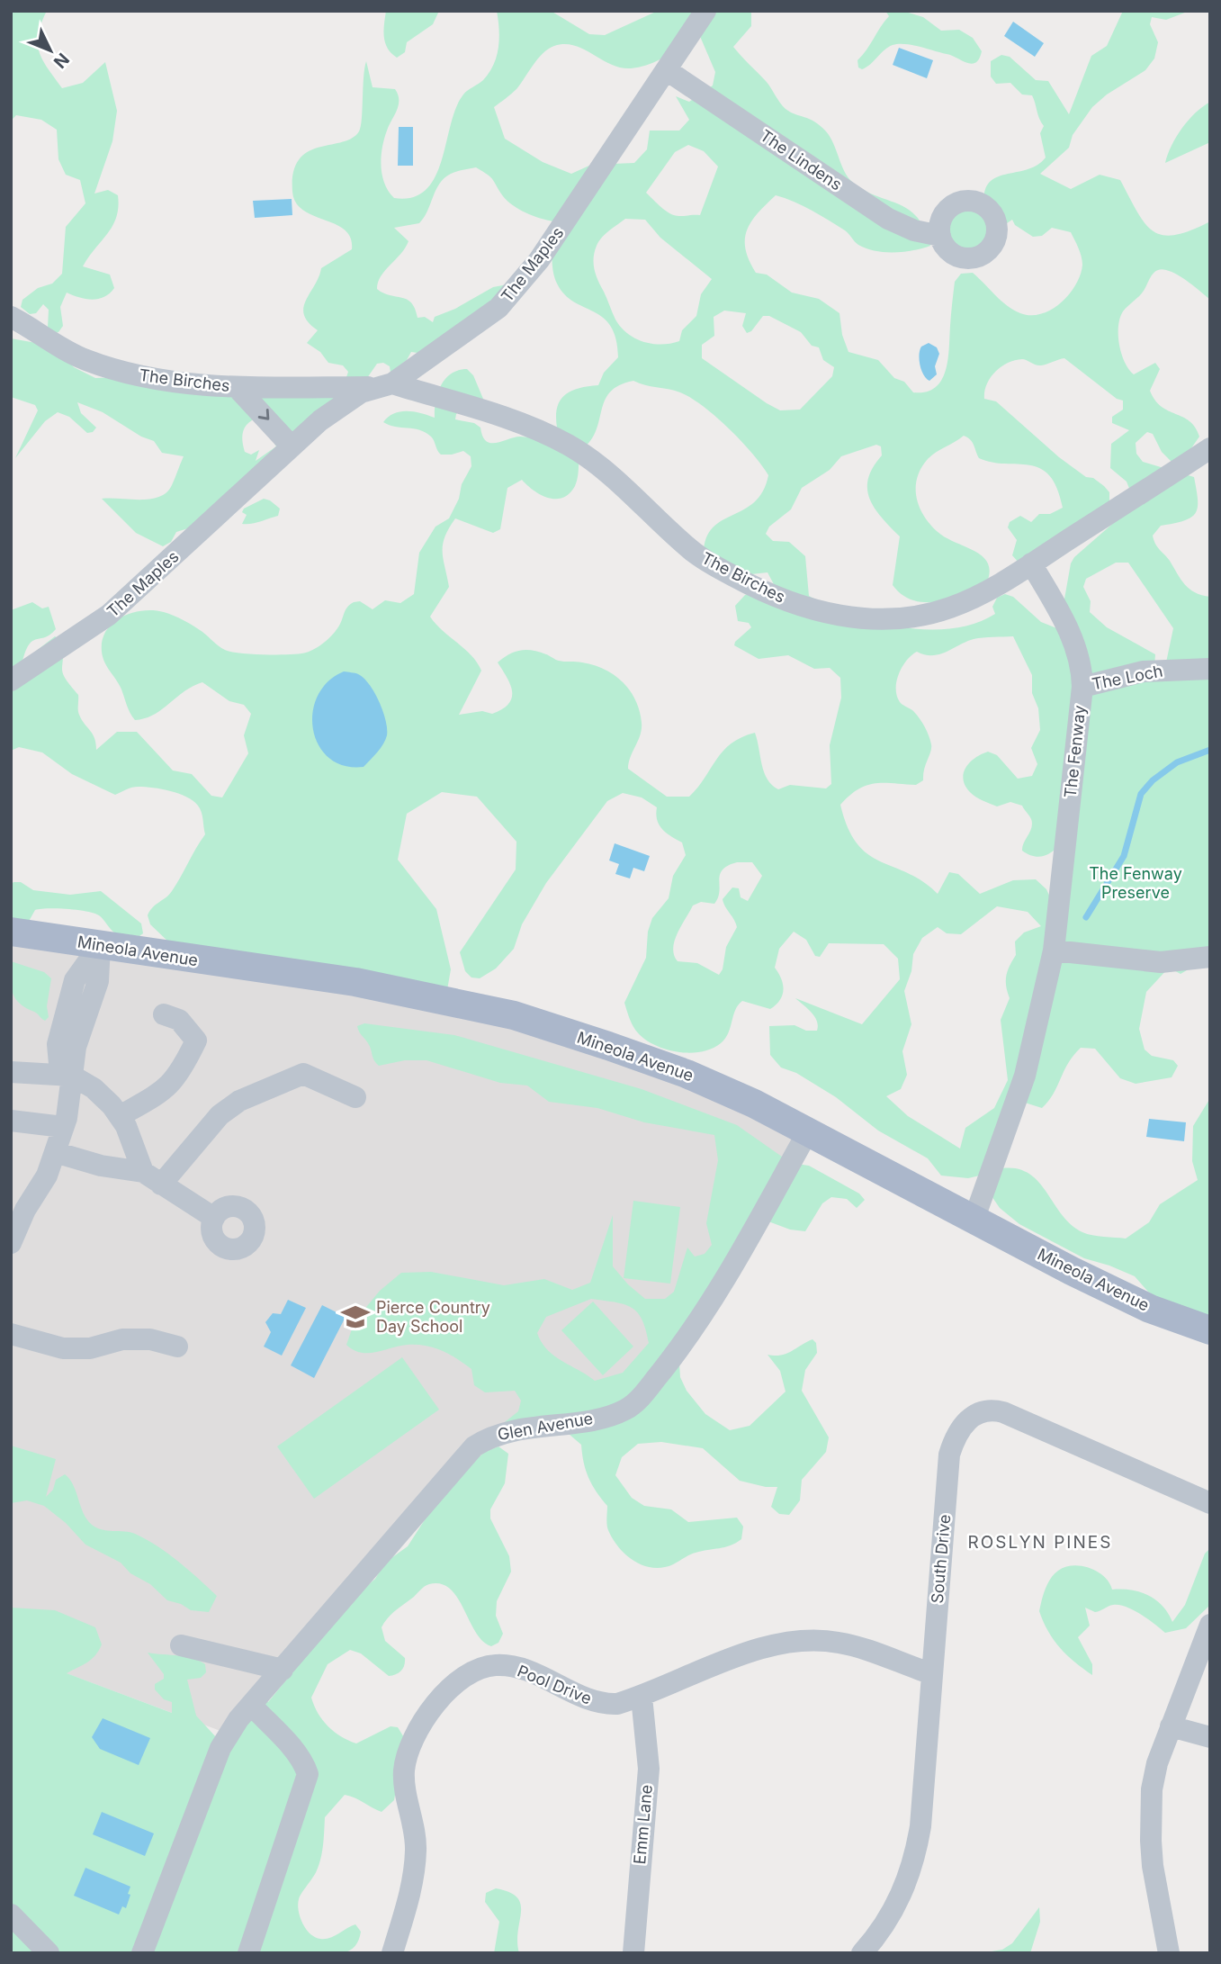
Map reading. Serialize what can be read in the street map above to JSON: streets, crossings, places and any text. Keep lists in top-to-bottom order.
{
  "streets": {
    "main road": ["Mineola Avenue"],
    "street": [
      "The Lindens",
      "The Maples",
      "The Birches",
      "The Loch",
      "The Fenway",
      "Glen Avenue",
      "South Drive",
      "Pool Drive",
      "Emm Lane"
    ]
  },
  "crossings": [
    ["The Lindens", "The Maples"],
    ["The Maples", "The Birches"],
    ["The Birches", "The Fenway"],
    ["The Loch", "The Fenway"],
    ["The Fenway", "Mineola Avenue"],
    ["Mineola Avenue", "Glen Avenue"],
    ["South Drive", "Pool Drive"],
    ["Pool Drive", "Emm Lane"]
  ],
  "districts": ["ROSLYN PINES"],
  "parks": ["The Fenway Preserve"],
  "places": {
    "school or university": ["Pierce Country Day School"]
  },
  "north": "bottom right"
}
